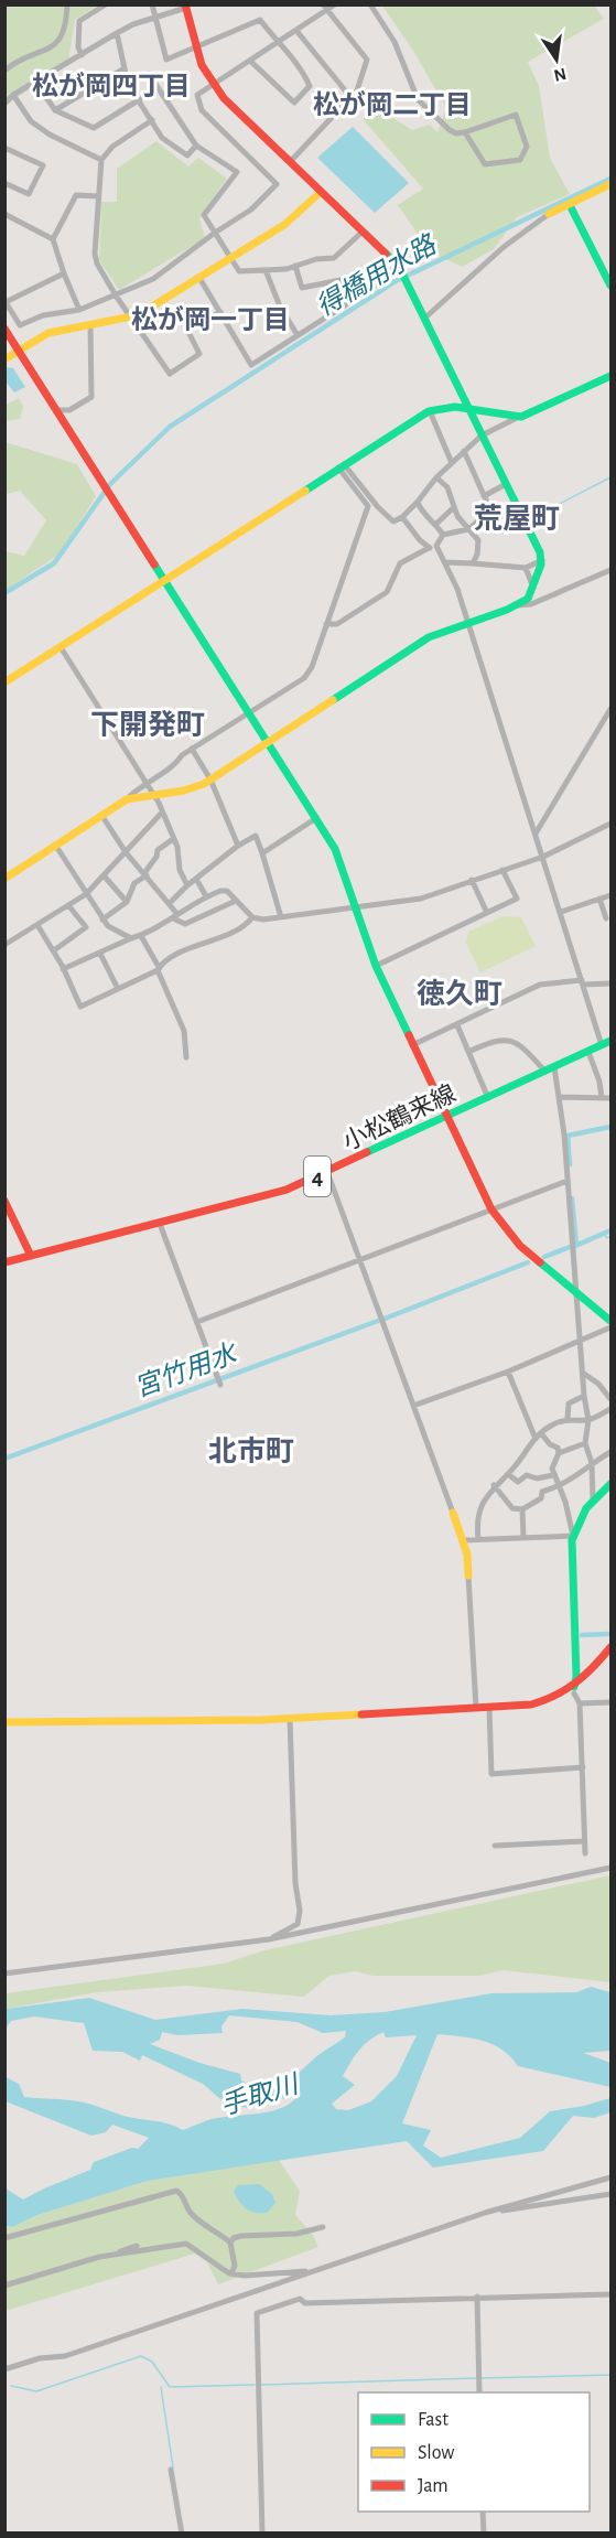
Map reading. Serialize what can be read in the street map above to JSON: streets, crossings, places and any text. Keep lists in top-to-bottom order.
{
  "streets": {
    "street": ["小松鶴来線", "4"]
  },
  "districts": [
    "松が岡四丁目",
    "松が岡二丁目",
    "松が岡一丁目",
    "荒屋町",
    "下開発町",
    "徳久町",
    "北市町"
  ],
  "water": ["得橋用水路", "宮竹用水", "手取川"],
  "legend": ["Fast", "Slow", "Jam"],
  "north": "bottom"
}
